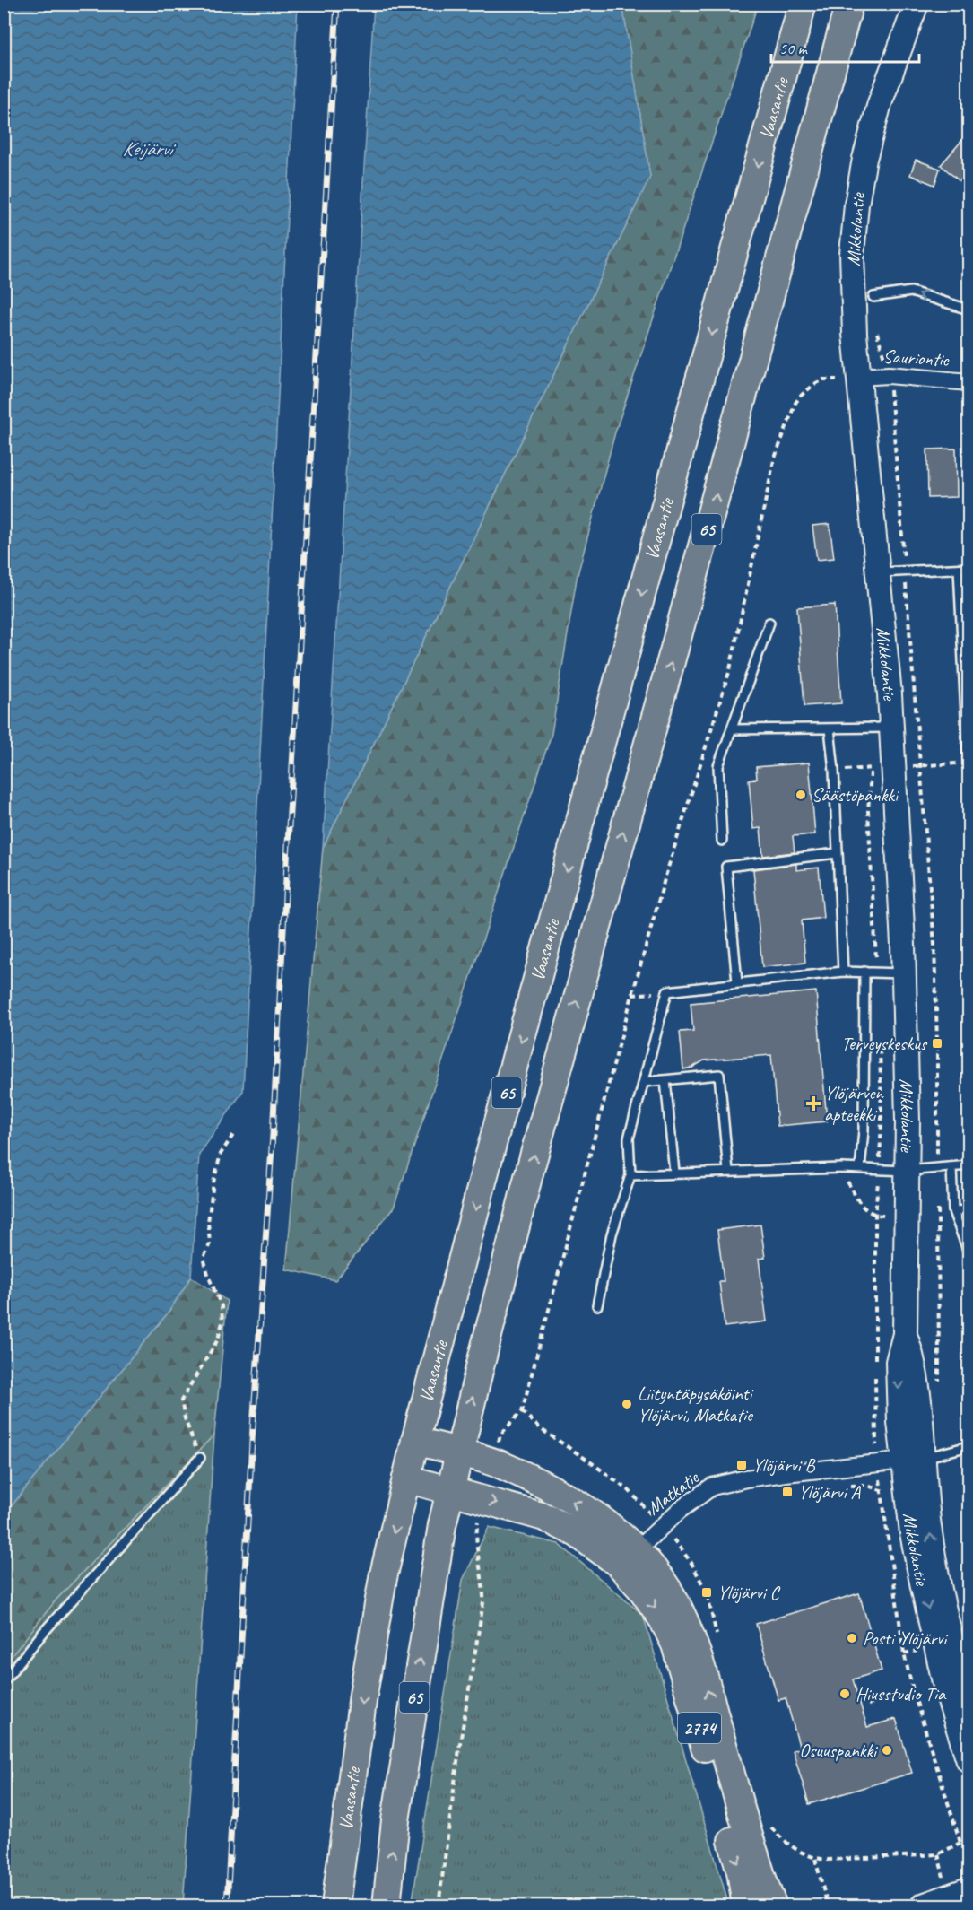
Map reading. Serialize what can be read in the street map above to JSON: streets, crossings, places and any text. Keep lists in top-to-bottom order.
{
  "streets": {
    "highway": ["Vaasantie", "65", "2774"],
    "main road": ["Mikkolantie"],
    "street": ["Sauriontie", "Matkatie"]
  },
  "crossings": [
    ["Vaasantie", "2774"],
    ["Mikkolantie", "Sauriontie"],
    ["Mikkolantie", "Matkatie"],
    ["65", "2774"],
    ["Matkatie", "2774"]
  ],
  "water": ["Keijärvi"],
  "places": {
    "other": [
      "Säästöpankki",
      "Liityntäpysäköinti Ylöjärvi, Matkatie",
      "Posti Ylöjärvi",
      "Hiusstudio Tia",
      "Osuuspankki"
    ],
    "transit": [
      "Terveyskeskus",
      "Ylöjärvi B",
      "Ylöjärvi A",
      "Ylöjärvi C"
    ],
    "health": ["Ylöjärven apteekki"]
  },
  "scale_bar": "50 m"
}
